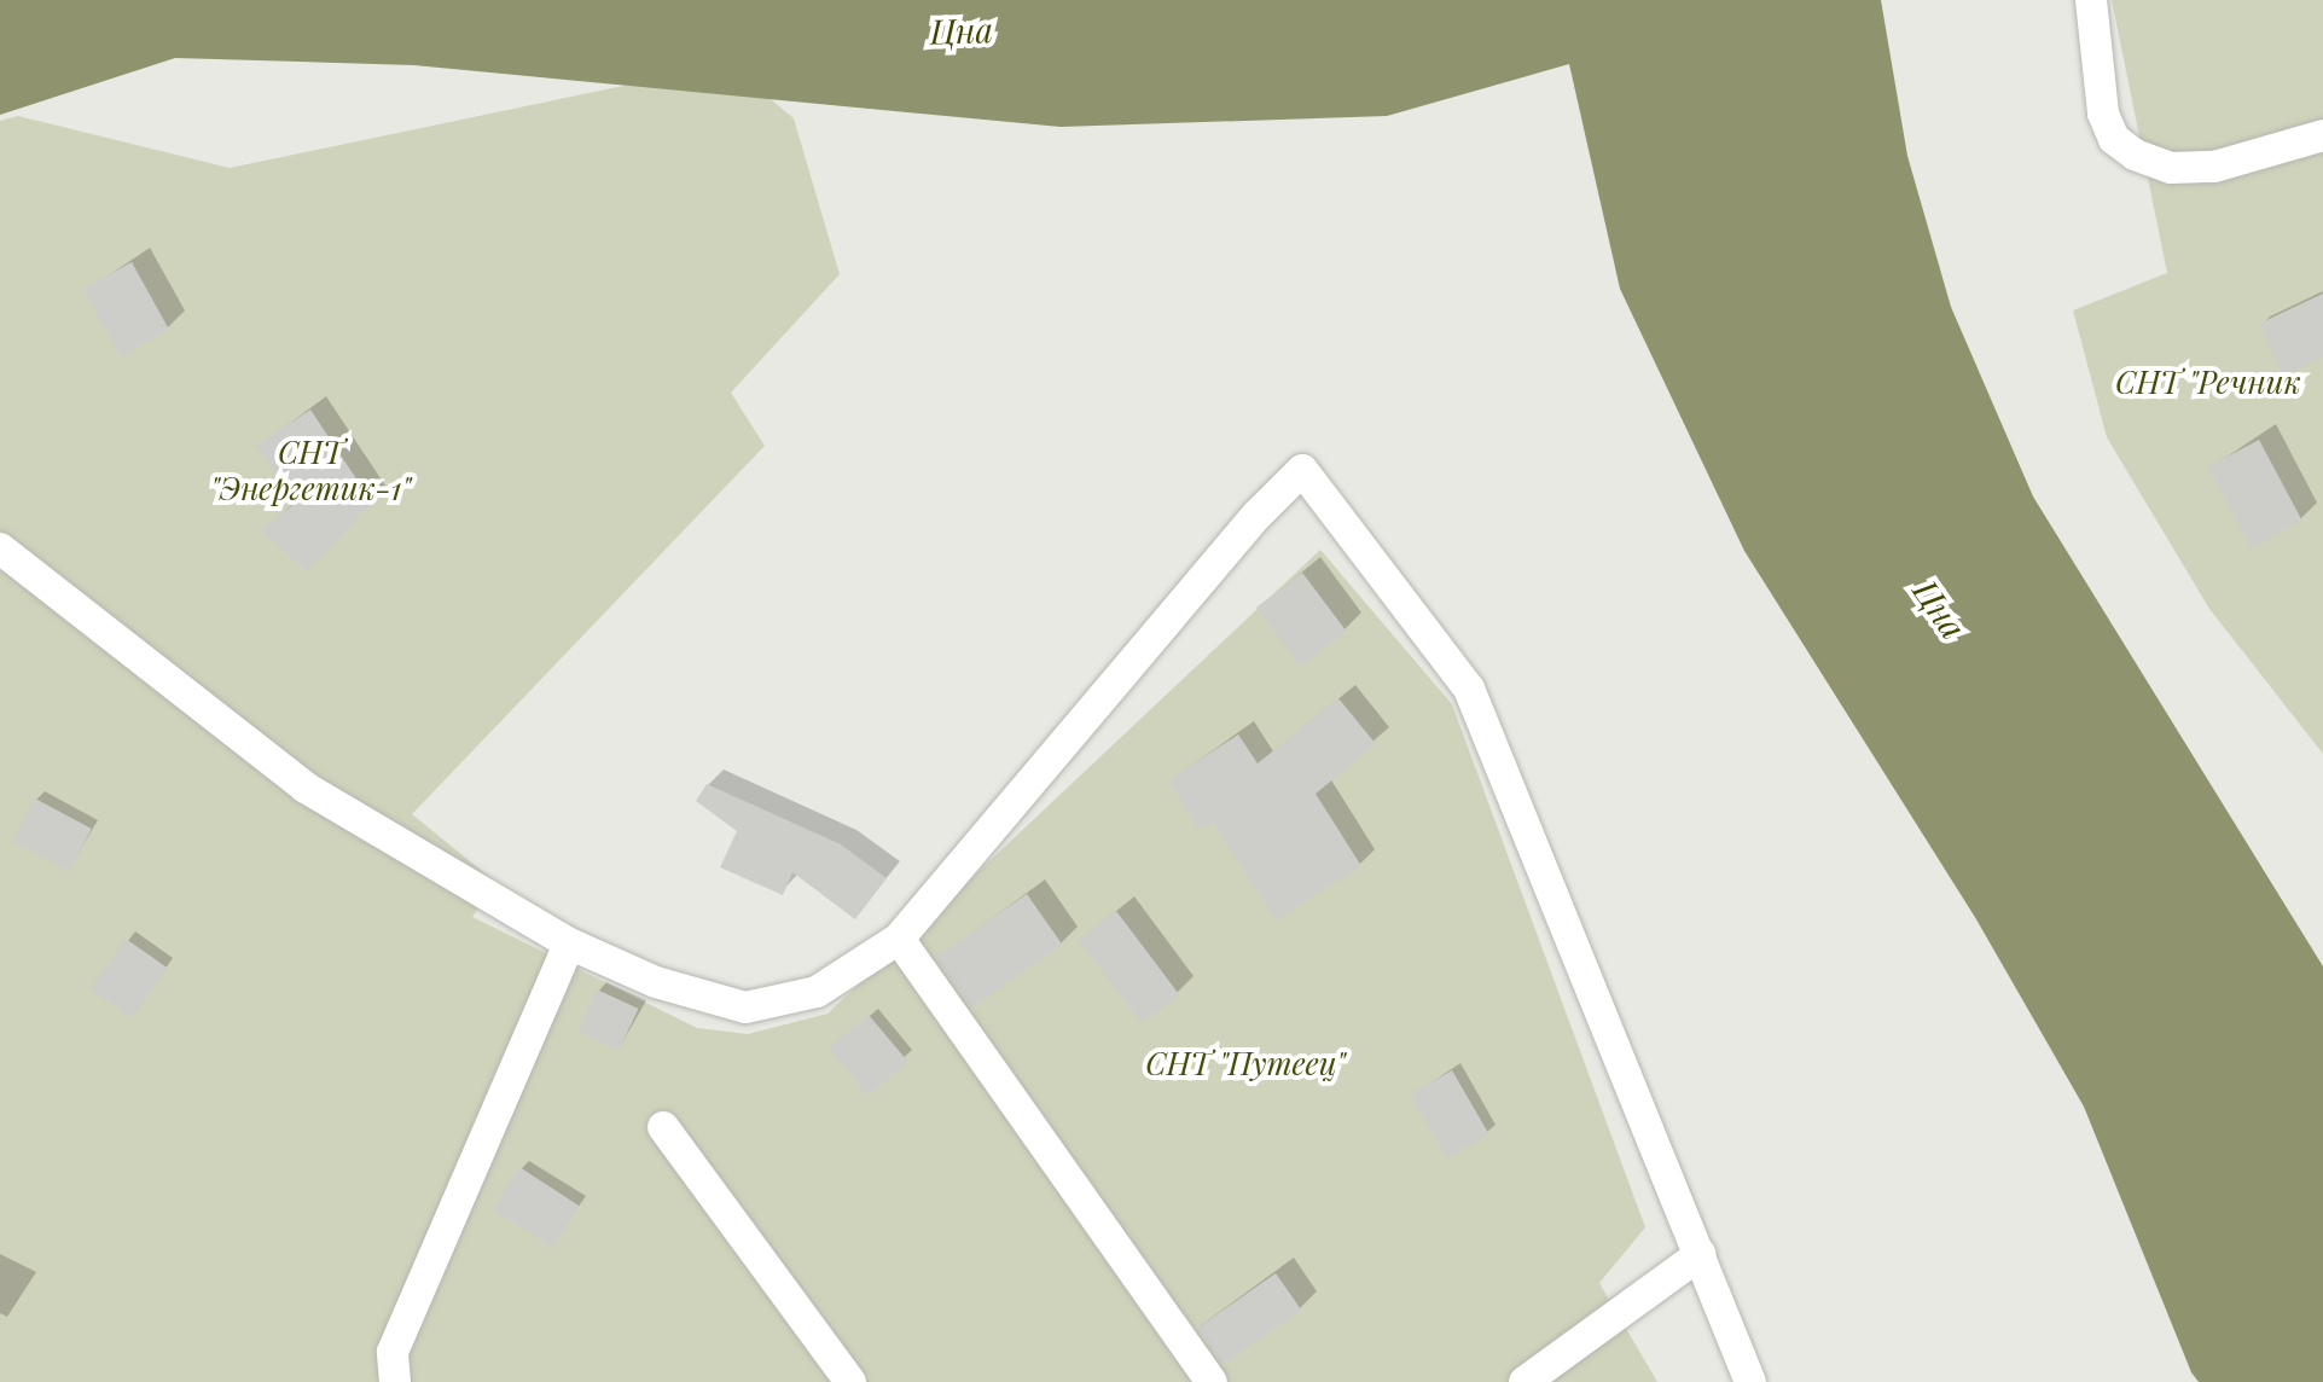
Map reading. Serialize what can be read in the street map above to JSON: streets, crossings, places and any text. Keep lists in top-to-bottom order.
{
  "water": ["Цна"],
  "parks": ["СНТ \"Речник", "СНТ \"Энергетик-1\"", "СНТ \"Путеец\""]
}
